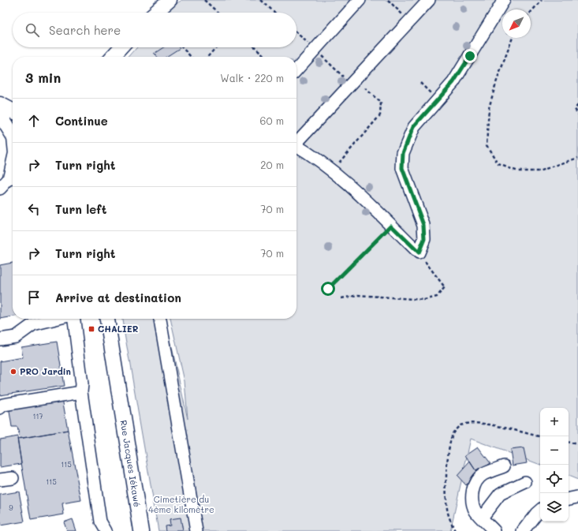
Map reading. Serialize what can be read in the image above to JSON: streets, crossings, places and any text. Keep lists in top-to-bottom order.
{
  "streets": {
    "main road": ["Rue Jacques Iékawé"]
  },
  "parks": ["Cimetière du 4ème kilomètre"],
  "places": {
    "transit": ["CHALIER"],
    "other": ["PRO Jardin"]
  },
  "house_numbers": [
    "117",
    "115",
    "115",
    "9"
  ],
  "north": "bottom left",
  "page": {
    "search": "Search here",
    "heading": ["3 min", "Walk · 220 m"],
    "list": [
      ["Continue", "60 m"],
      ["Turn right", "20 m"],
      ["Turn left", "70 m"],
      ["Turn right", "70 m"],
      "Arrive at destination"
    ],
    "map_buttons": ["+", "−"]
  }
}
